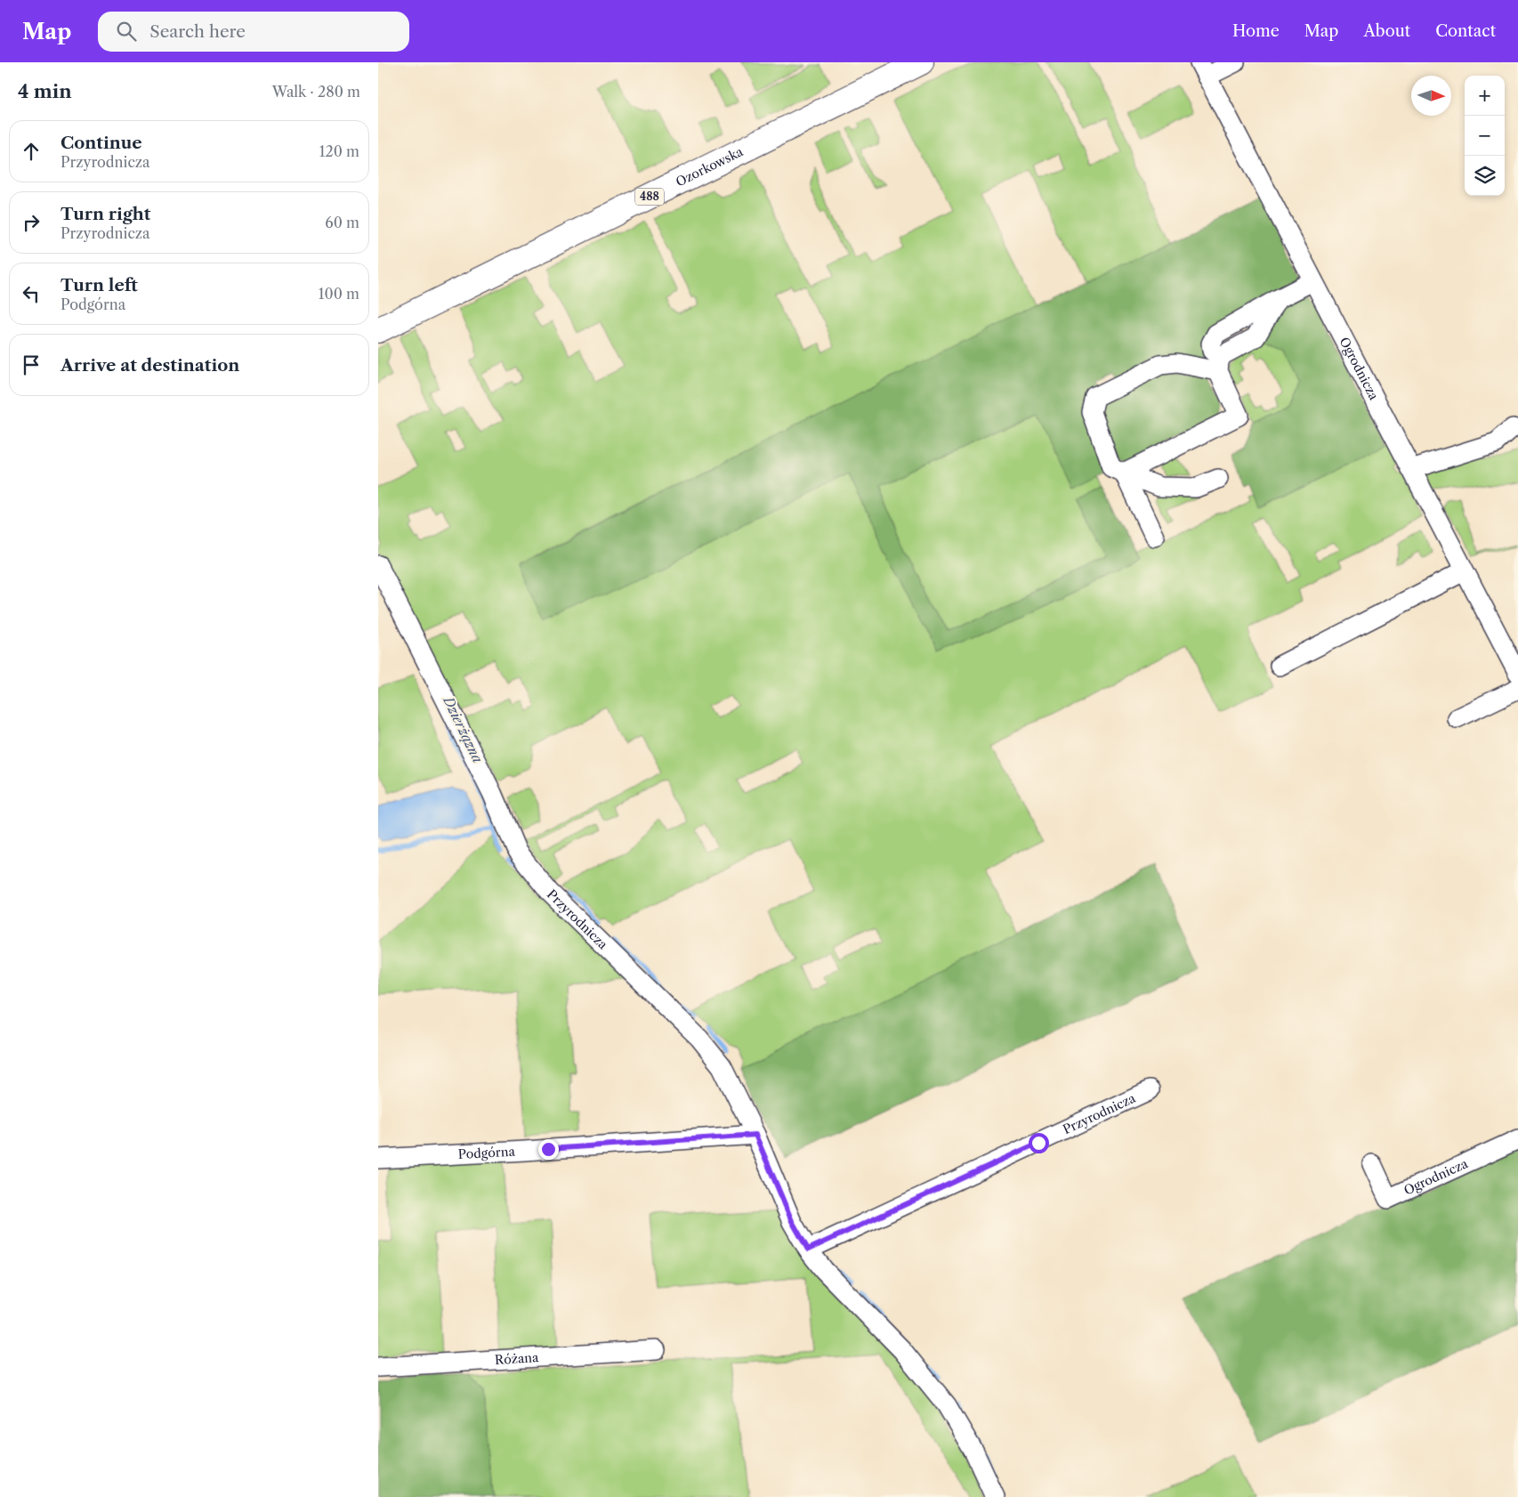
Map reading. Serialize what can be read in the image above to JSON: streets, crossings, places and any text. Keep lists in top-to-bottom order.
{
  "streets": {
    "main road": ["Ozorkowska", "488"],
    "street": [
      "Ogrodnicza",
      "Przyrodnicza",
      "Podgórna",
      "Różana"
    ]
  },
  "crossings": [
    ["Przyrodnicza", "Podgórna"]
  ],
  "water": ["Dzierżązna"],
  "north": "right",
  "page": {
    "header": "Map",
    "search": "Search here",
    "nav": [
      "Home",
      "Map",
      "About",
      "Contact"
    ],
    "heading": ["4 min", "Walk · 280 m"],
    "map_buttons": ["+", "−"],
    "list": [
      ["Continue", "Przyrodnicza", "120 m"],
      ["Turn right", "Przyrodnicza", "60 m"],
      ["Turn left", "Podgórna", "100 m"],
      "Arrive at destination"
    ]
  }
}
